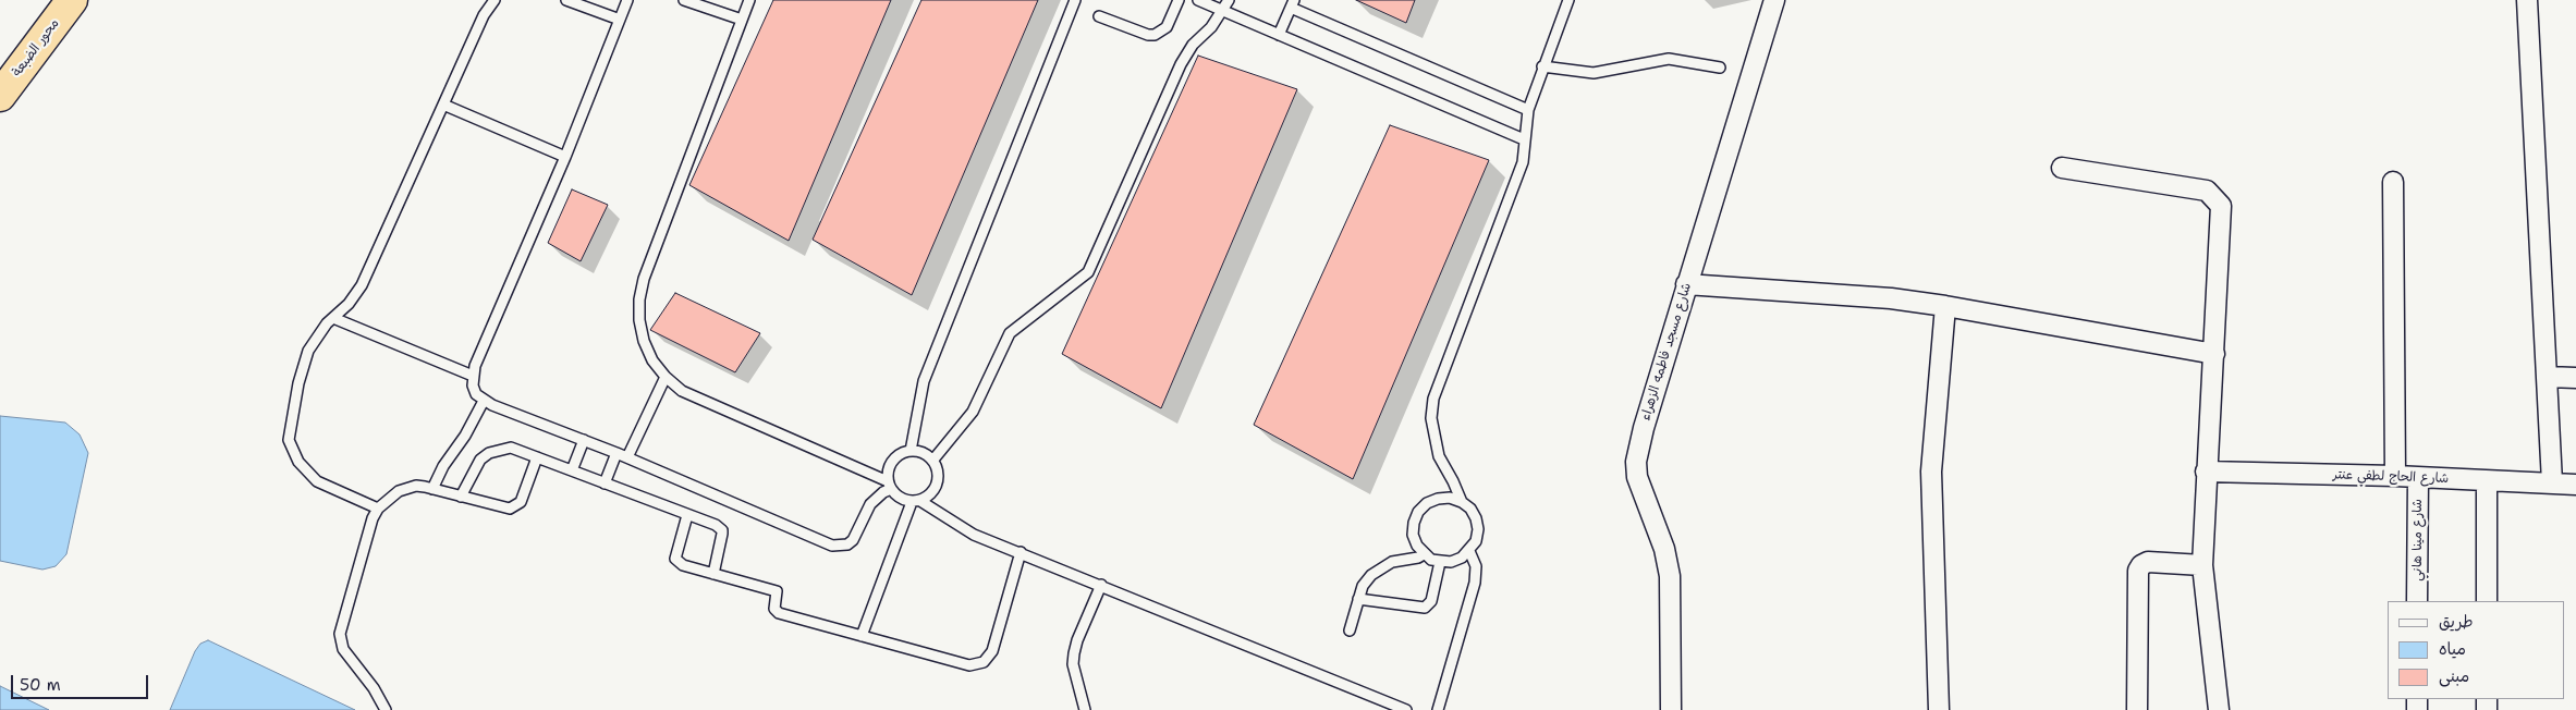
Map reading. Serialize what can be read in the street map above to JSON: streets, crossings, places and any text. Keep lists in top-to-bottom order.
{
  "streets": {
    "highway": ["محور الضبعة"],
    "street": ["شارع مسجد فاطمه الزهراء", "شارع الحاج لطفي عنتر", "شارع مينا هاني"]
  },
  "crossings": [
    ["شارع الحاج لطفي عنتر", "شارع مينا هاني"]
  ],
  "legend": ["طريق", "مياه", "مبنى"],
  "scale_bar": "50 m"
}
